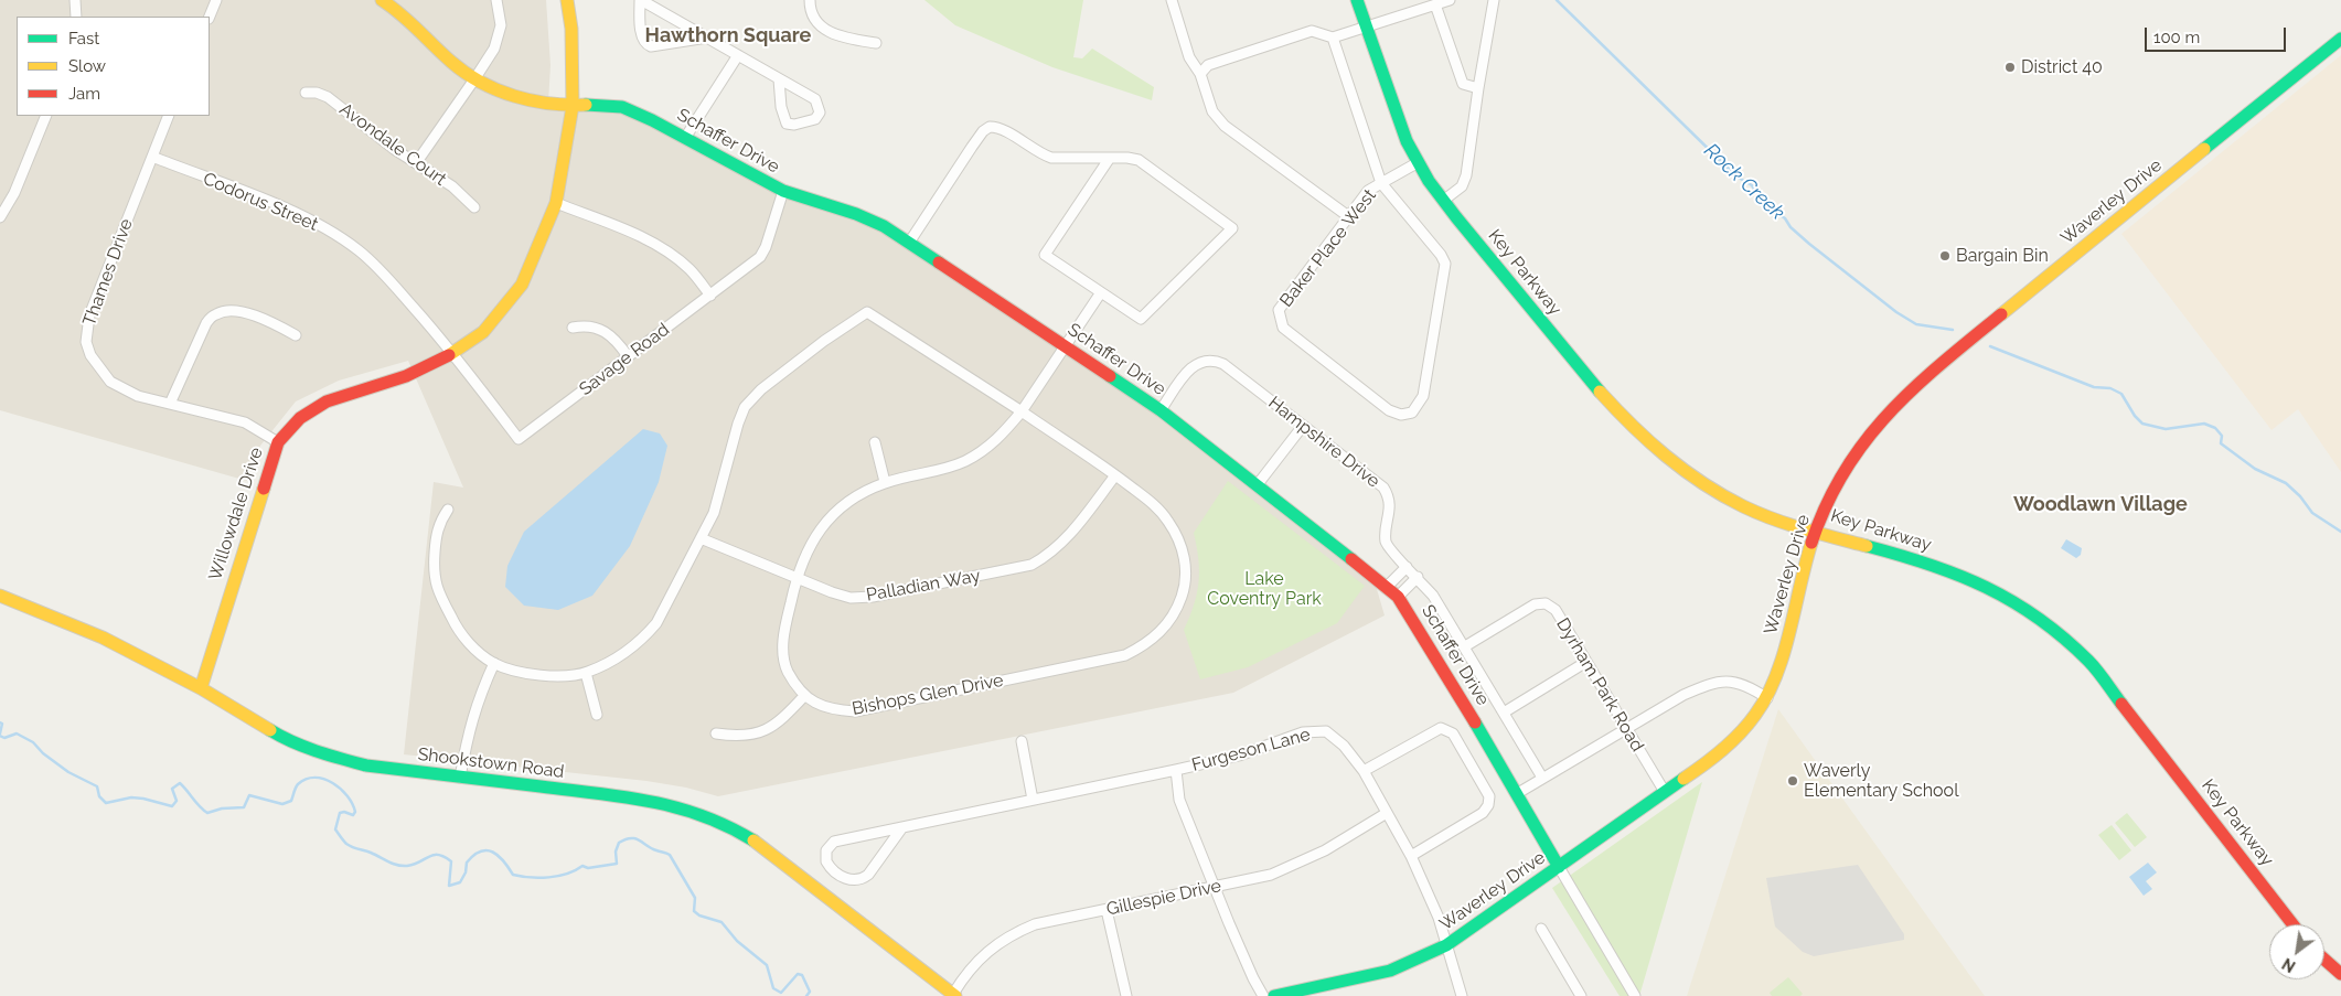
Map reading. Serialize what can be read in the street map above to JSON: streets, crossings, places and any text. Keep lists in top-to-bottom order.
{
  "streets": {
    "street": [
      "Schaffer Drive",
      "Avondale Court",
      "Codorus Street",
      "Waverley Drive",
      "Baker Place West",
      "Thames Drive",
      "Key Parkway",
      "Savage Road",
      "Hampshire Drive",
      "Willowdale Drive",
      "Palladian Way",
      "Dyrham Park Road",
      "Bishops Glen Drive",
      "Furgeson Lane",
      "Shookstown Road",
      "Gillespie Drive"
    ]
  },
  "crossings": [
    ["Schaffer Drive", "Waverley Drive"],
    ["Schaffer Drive", "Savage Road"],
    ["Schaffer Drive", "Hampshire Drive"],
    ["Schaffer Drive", "Willowdale Drive"],
    ["Schaffer Drive", "Bishops Glen Drive"],
    ["Codorus Street", "Thames Drive"],
    ["Codorus Street", "Savage Road"],
    ["Codorus Street", "Willowdale Drive"],
    ["Waverley Drive", "Key Parkway"],
    ["Waverley Drive", "Dyrham Park Road"],
    ["Waverley Drive", "Furgeson Lane"],
    ["Baker Place West", "Key Parkway"],
    ["Thames Drive", "Willowdale Drive"],
    ["Savage Road", "Willowdale Drive"],
    ["Hampshire Drive", "Dyrham Park Road"],
    ["Willowdale Drive", "Shookstown Road"],
    ["Palladian Way", "Bishops Glen Drive"],
    ["Furgeson Lane", "Gillespie Drive"],
    ["Shookstown Road", "Gillespie Drive"]
  ],
  "districts": ["Hawthorn Square", "Woodlawn Village"],
  "water": ["Rock Creek"],
  "parks": ["Lake Coventry Park"],
  "places": ["District 40", "Bargain Bin", "Waverly Elementary School"],
  "legend": ["Fast", "Slow", "Jam"],
  "scale_bar": "100 m",
  "north": "bottom left"
}
